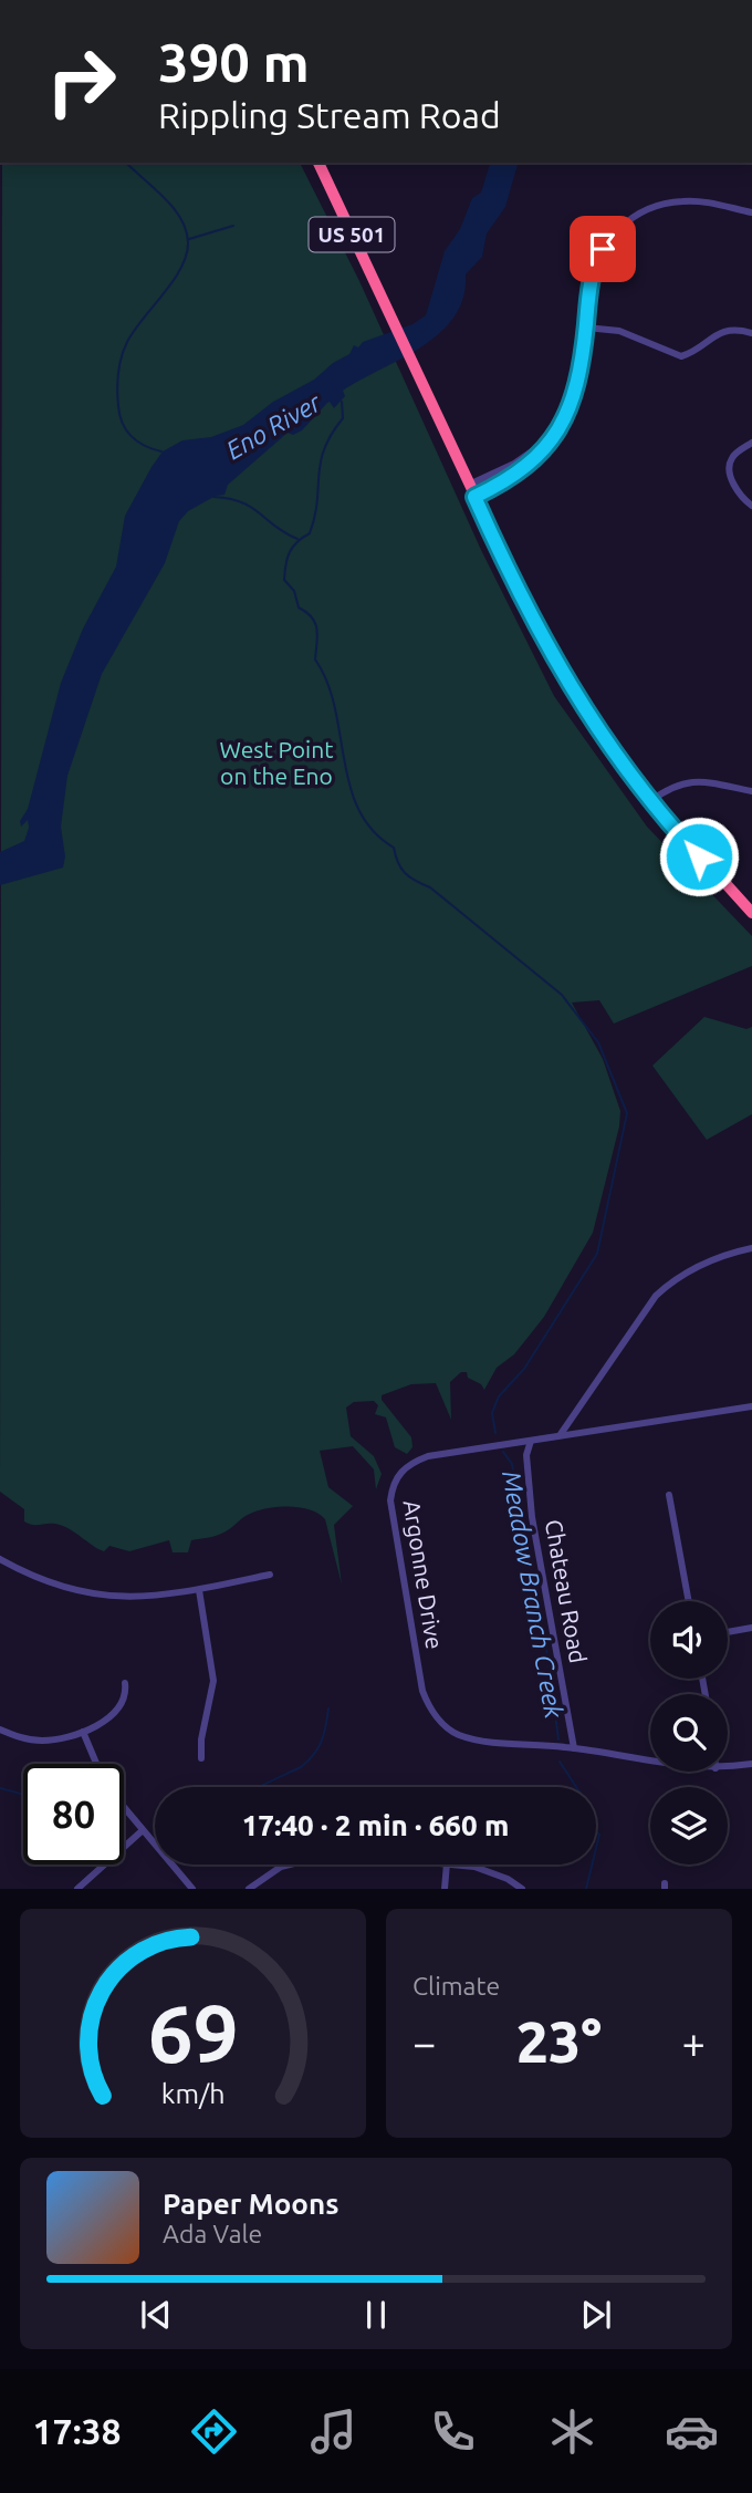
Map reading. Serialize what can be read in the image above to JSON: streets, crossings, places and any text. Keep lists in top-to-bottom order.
{
  "streets": {
    "highway": ["US 501"],
    "street": ["Argonne Drive", "Chateau Road"]
  },
  "crossings": [
    ["Argonne Drive", "Chateau Road"]
  ],
  "water": ["Eno River", "Meadow Branch Creek"],
  "parks": ["West Point on the Eno"],
  "page": {
    "turn": ["390 m", "Rippling Stream Road"],
    "limit": "80",
    "trip": "17:40 · 2 min · 660 m",
    "tile": "Climate",
    "heat": ["−", "23°", "+"],
    "song": ["Paper Moons", "Ada Vale"],
    "tabs": "17:38",
    "gauge": ["69", "km/h"]
  }
}
